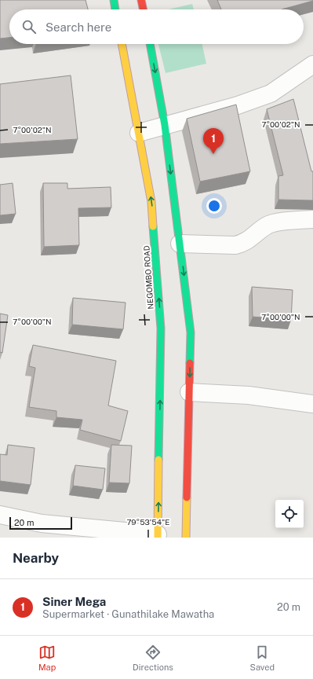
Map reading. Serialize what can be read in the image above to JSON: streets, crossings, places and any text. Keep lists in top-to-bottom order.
{
  "streets": {
    "highway": ["NEGOMBO ROAD"]
  },
  "scale_bar": "20 m",
  "page": {
    "search": "Search here",
    "pins": "1",
    "scale": "20 m",
    "heading": "Nearby",
    "list": [
      {
        "mark": "1",
        "name": "Siner Mega",
        "note": "Supermarket · Gunathilake Mawatha",
        "value": "20 m"
      }
    ],
    "nav": ["Map", "Directions", "Saved"]
  },
  "coordinates": ["7°00'02\"N", "7°00'00\"N", "79°53'54\"E"]
}
